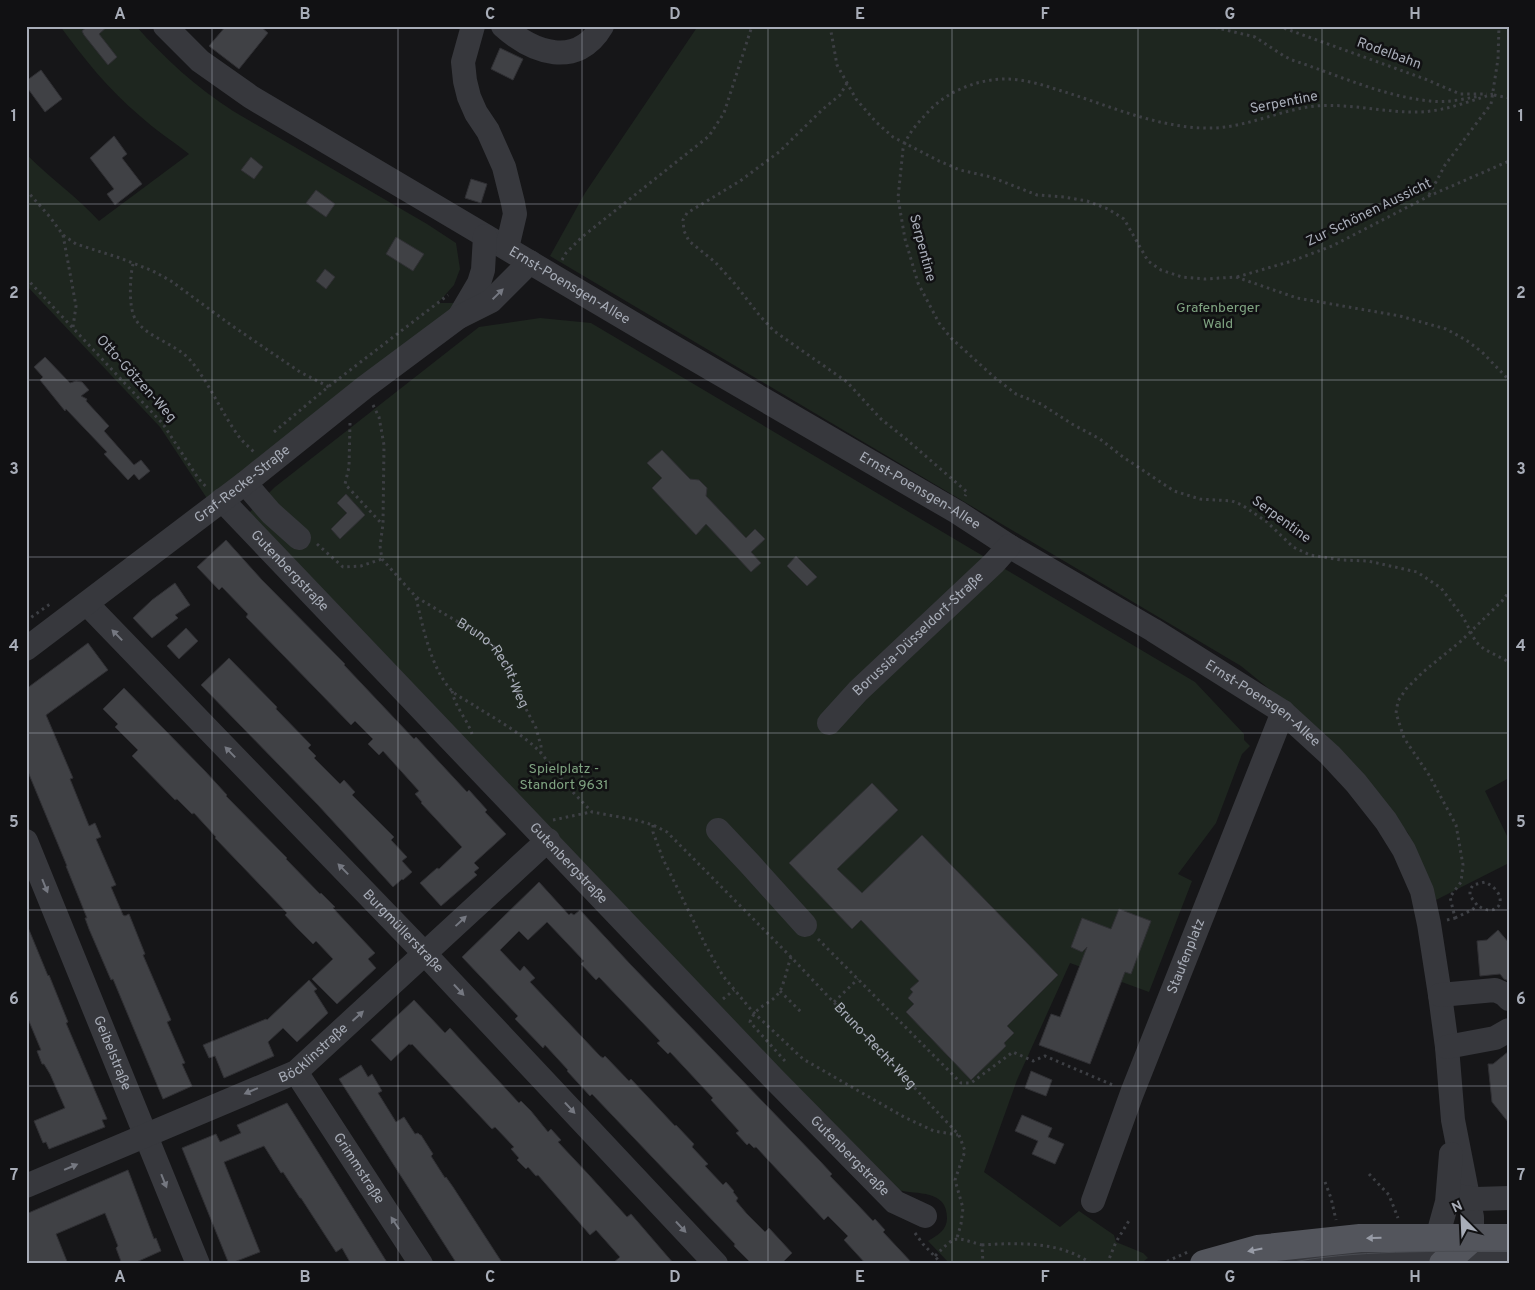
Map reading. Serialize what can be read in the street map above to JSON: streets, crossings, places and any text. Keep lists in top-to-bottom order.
{
  "streets": {
    "street": [
      "Ernst-Poensgen-Allee",
      "Graf-Recke-Straße",
      "Gutenbergstraße",
      "Borussia-Düsseldorf-Straße",
      "Burgmüllerstraße",
      "Staufenplatz",
      "Geibelstraße",
      "Böcklinstraße",
      "Grimmstraße"
    ],
    "path": [
      "Rodelbahn",
      "Serpentine",
      "Zur Schönen Aussicht",
      "Otto-Götzen-Weg",
      "Bruno-Recht-Weg"
    ]
  },
  "crossings": [
    ["Rodelbahn", "Serpentine"],
    ["Ernst-Poensgen-Allee", "Graf-Recke-Straße"],
    ["Ernst-Poensgen-Allee", "Borussia-Düsseldorf-Straße"],
    ["Ernst-Poensgen-Allee", "Staufenplatz"],
    ["Otto-Götzen-Weg", "Graf-Recke-Straße"],
    ["Otto-Götzen-Weg", "Gutenbergstraße"],
    ["Graf-Recke-Straße", "Gutenbergstraße"],
    ["Graf-Recke-Straße", "Burgmüllerstraße"],
    ["Gutenbergstraße", "Bruno-Recht-Weg"],
    ["Gutenbergstraße", "Böcklinstraße"],
    ["Bruno-Recht-Weg", "Böcklinstraße"],
    ["Burgmüllerstraße", "Böcklinstraße"],
    ["Geibelstraße", "Böcklinstraße"],
    ["Böcklinstraße", "Grimmstraße"]
  ],
  "one_way": ["Geibelstraße", "Grimmstraße"],
  "parks": ["Grafenberger Wald", "Spielplatz - Standort 9631"],
  "north": "top left",
  "grid": {
    "columns": [
      "A",
      "B",
      "C",
      "D",
      "E",
      "F",
      "G",
      "H"
    ],
    "rows": [
      "1",
      "2",
      "3",
      "4",
      "5",
      "6",
      "7"
    ]
  }
}
